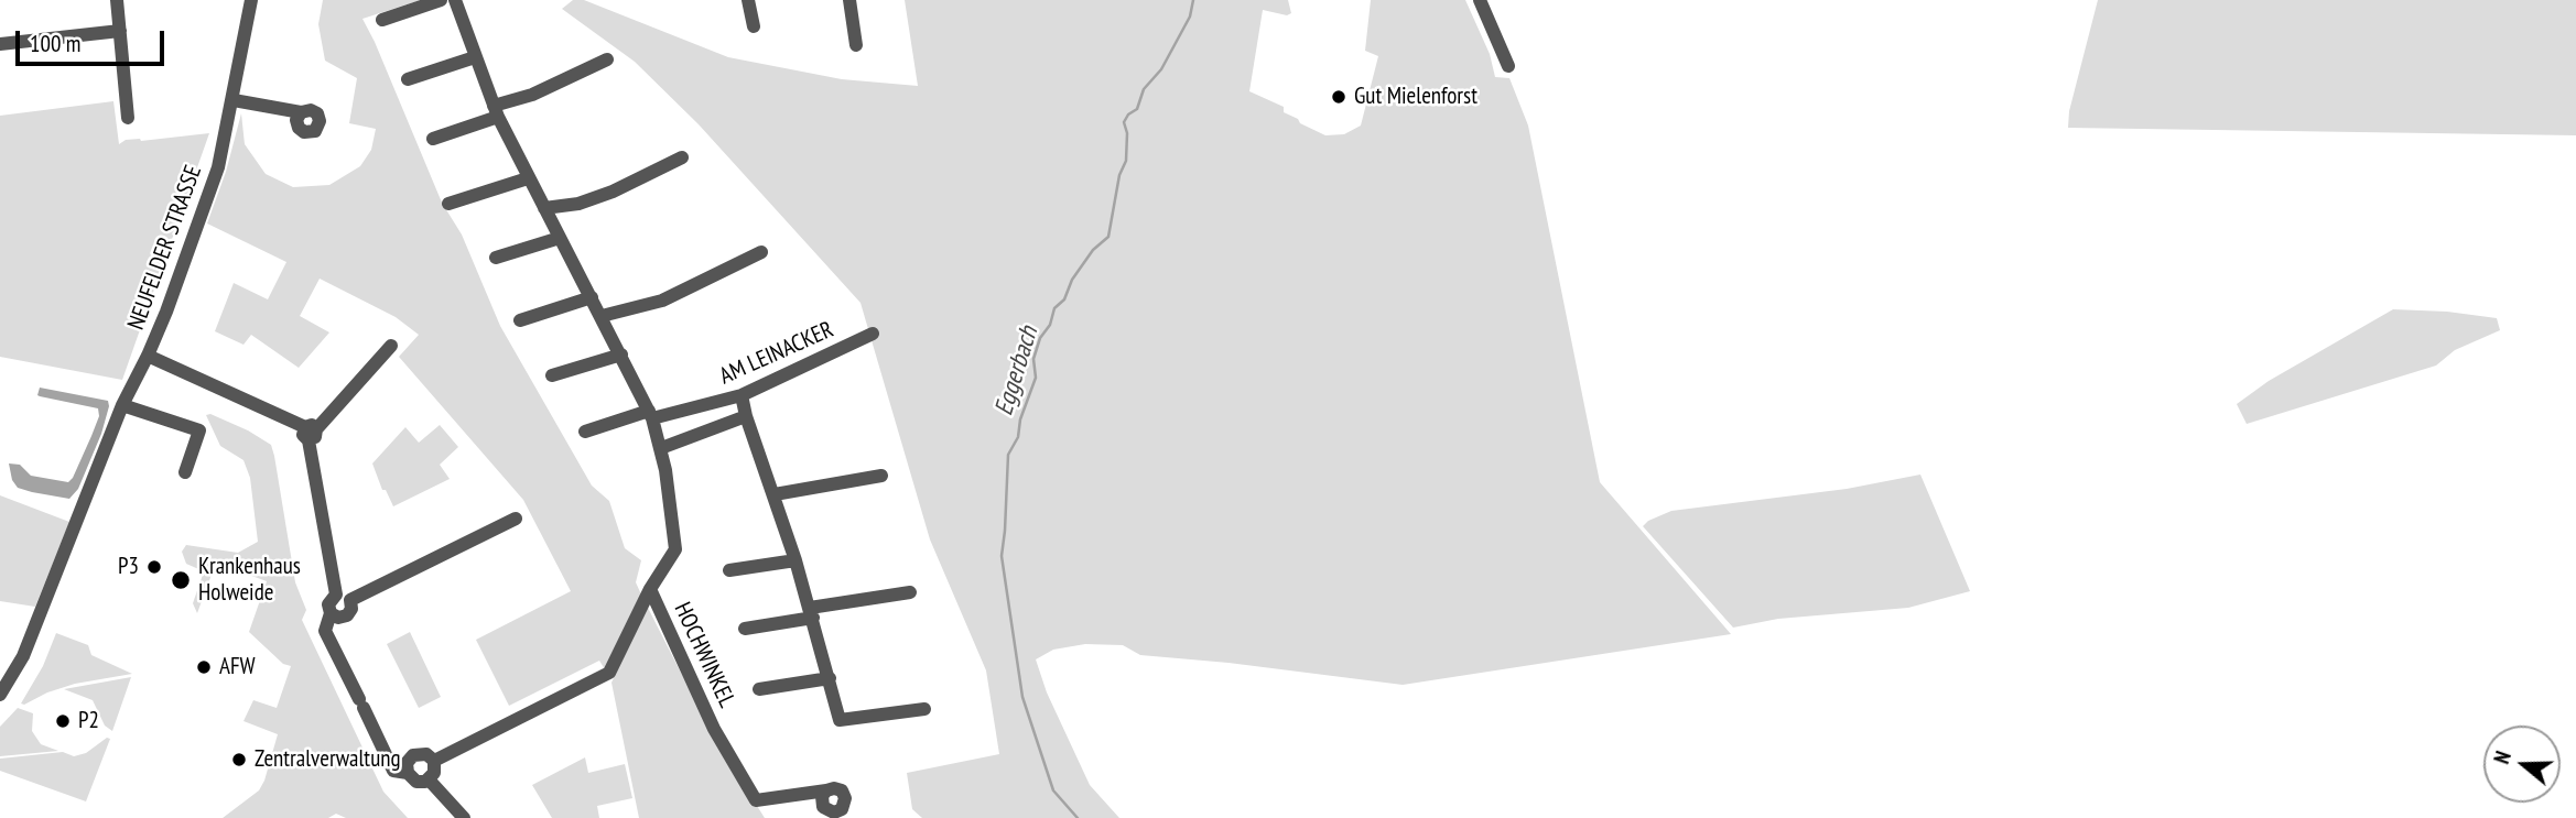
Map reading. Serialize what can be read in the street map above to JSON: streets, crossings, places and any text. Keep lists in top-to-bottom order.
{
  "streets": {
    "street": ["NEUFELDER STRASSE", "AM LEINACKER", "HOCHWINKEL"]
  },
  "crossings": [
    ["AM LEINACKER", "HOCHWINKEL"]
  ],
  "water": ["Eggerbach"],
  "places": [
    "Gut Mielenforst",
    "P3",
    "Krankenhaus Holweide",
    "AFW",
    "P2",
    "Zentralverwaltung"
  ],
  "scale_bar": "100 m",
  "north": "left"
}
